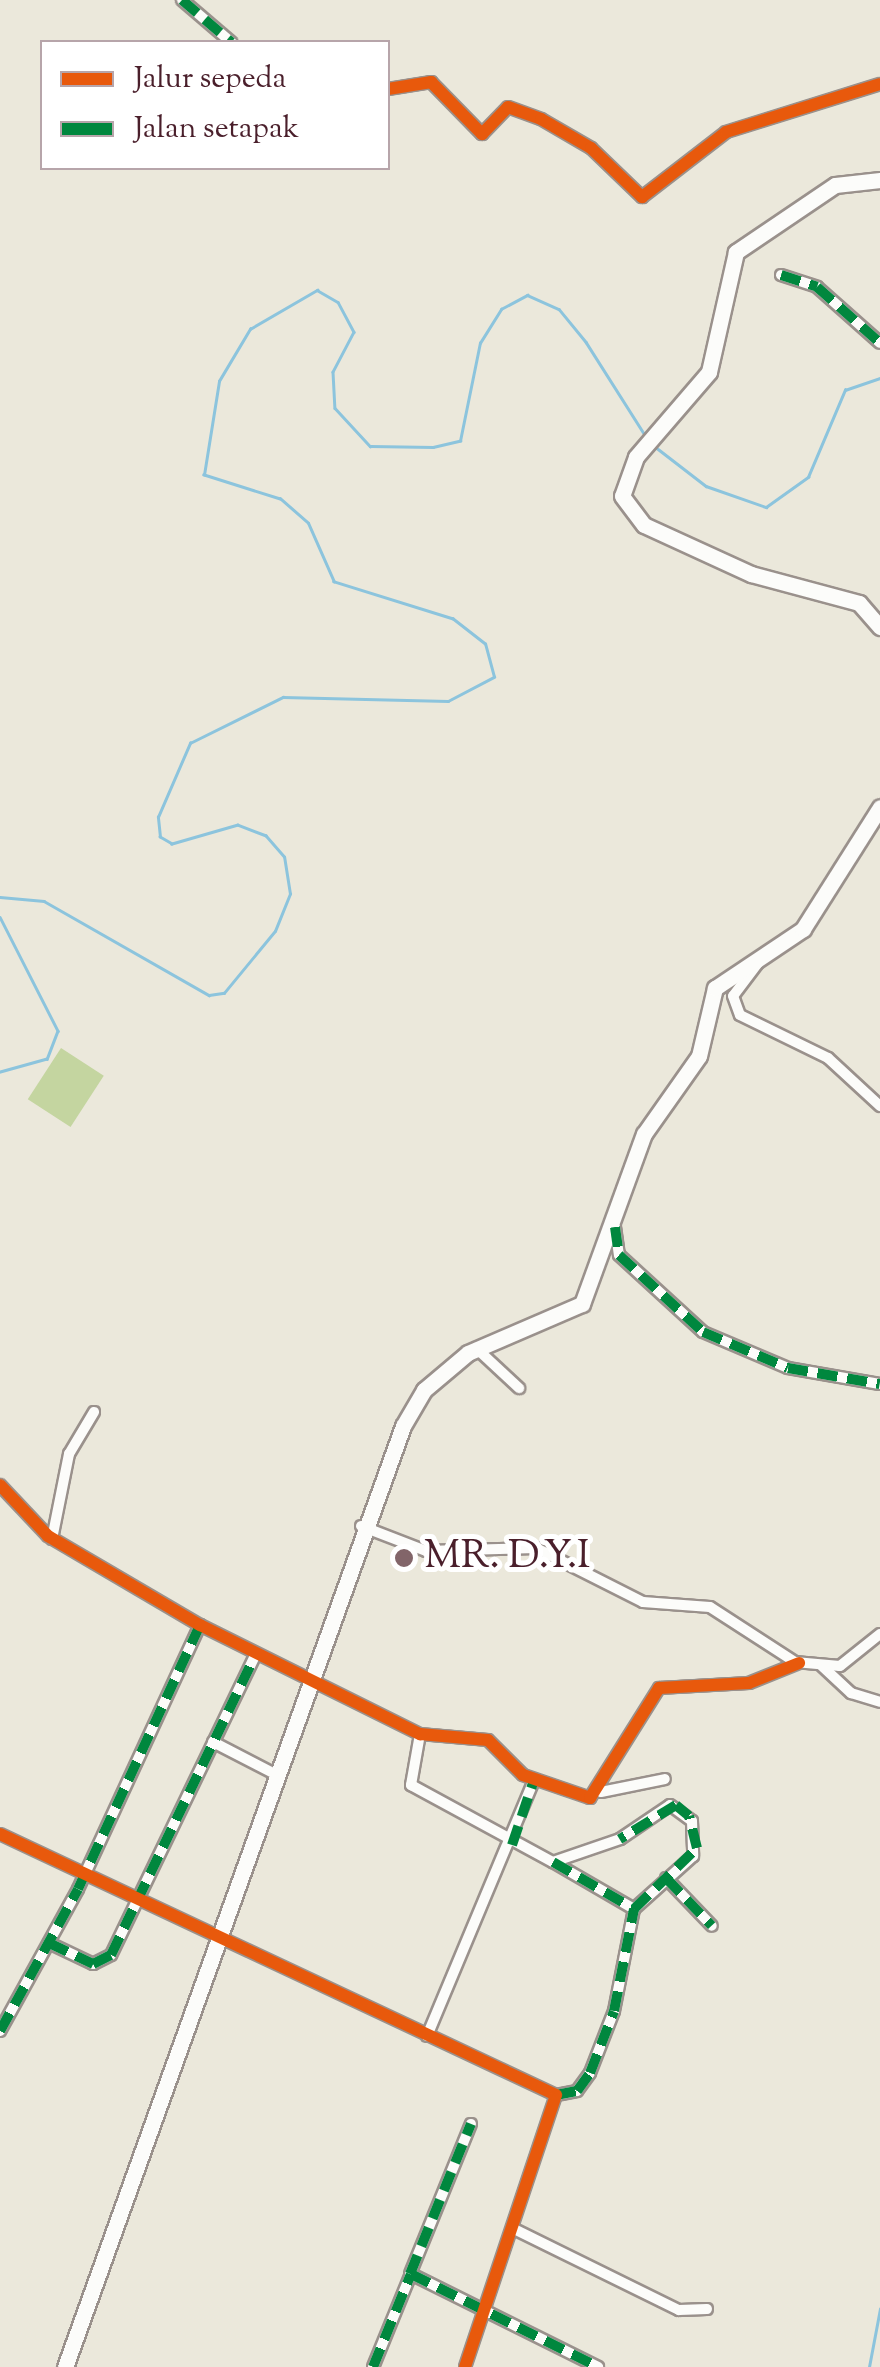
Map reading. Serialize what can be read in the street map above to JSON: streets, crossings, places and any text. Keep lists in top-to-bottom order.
{
  "places": ["MR. D.Y.I"],
  "legend": ["Jalur sepeda", "Jalan setapak"]
}
